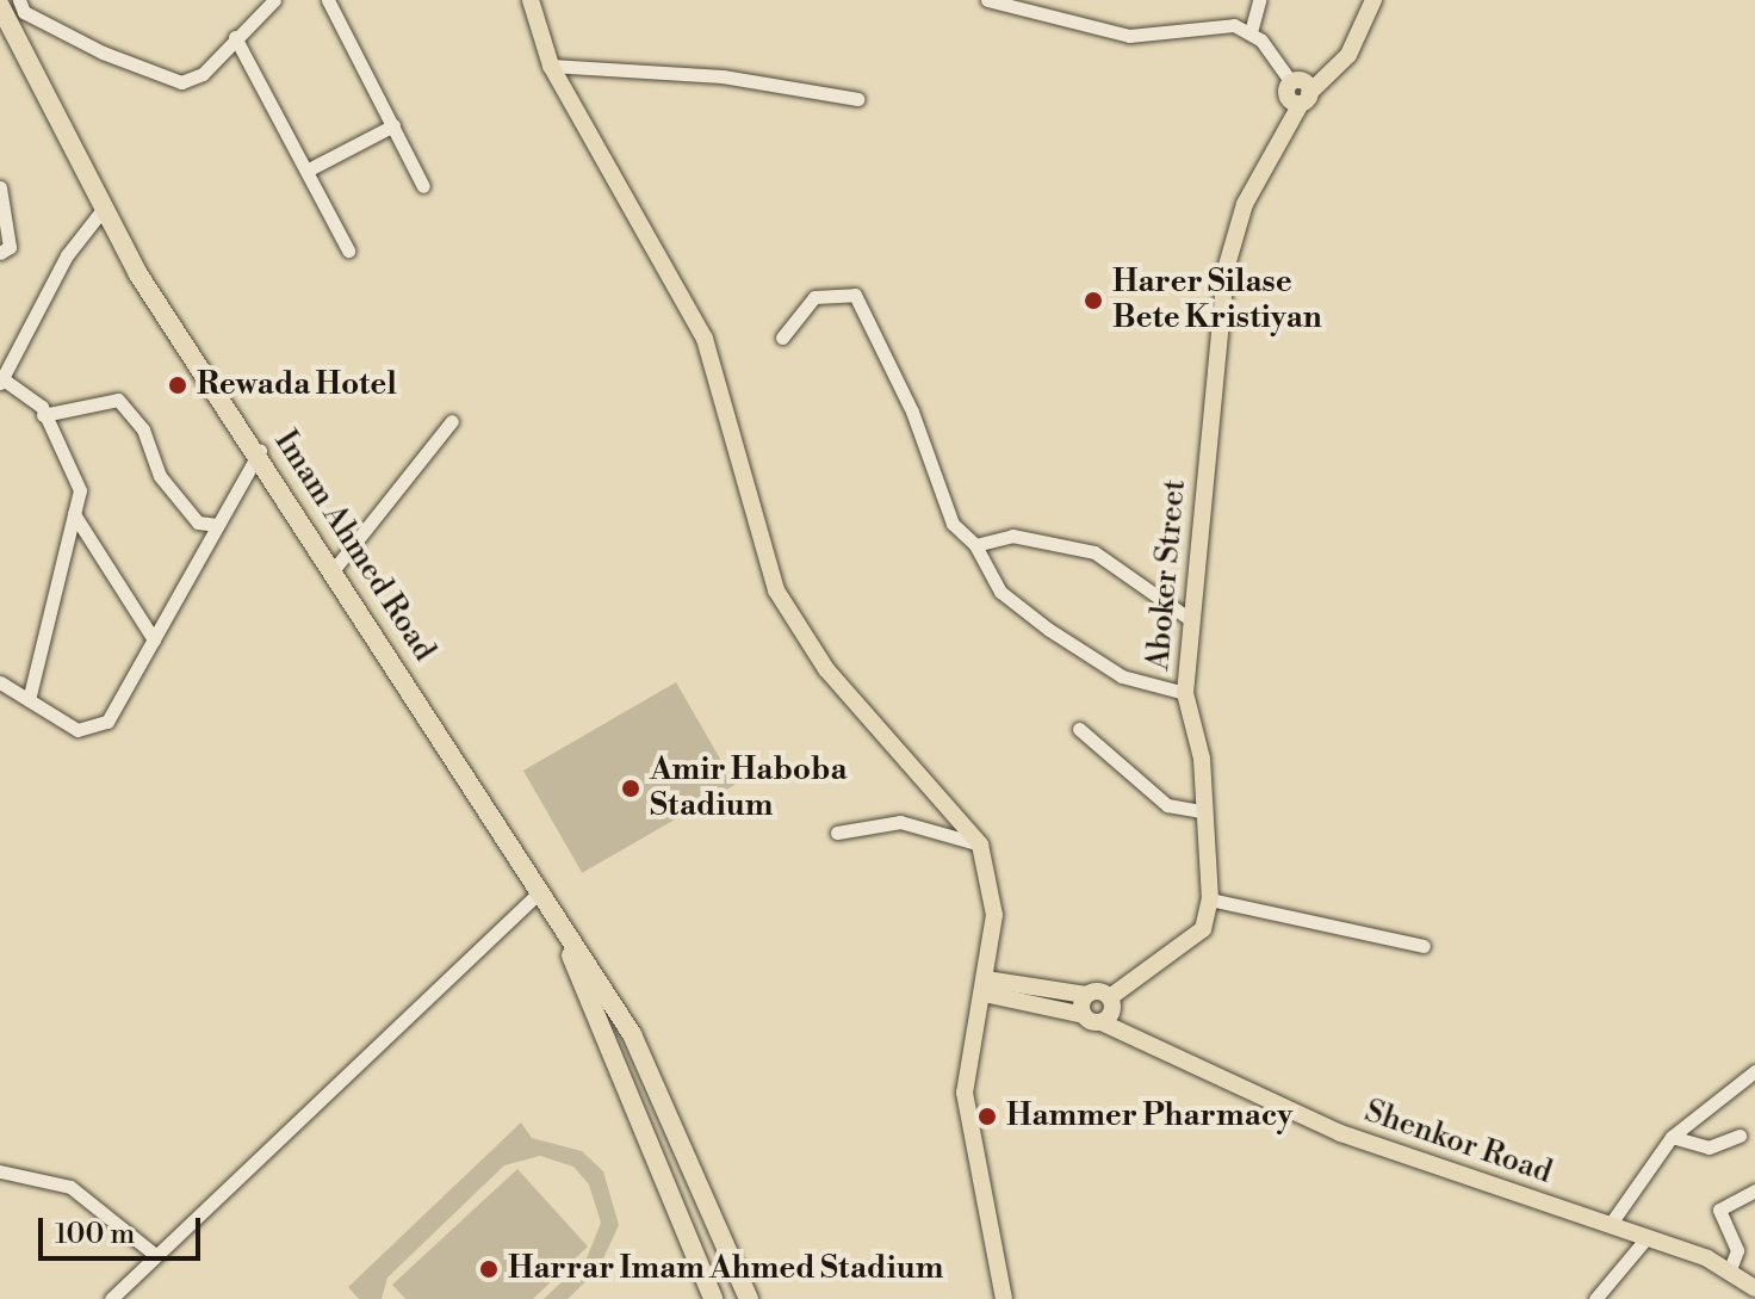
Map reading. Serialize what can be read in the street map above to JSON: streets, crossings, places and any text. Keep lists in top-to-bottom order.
{
  "streets": {
    "highway": ["Imam Ahmed Road"],
    "main road": ["Aboker Street", "Shenkor Road"]
  },
  "crossings": [
    ["Aboker Street", "Shenkor Road"]
  ],
  "places": [
    "Harer Silase Bete Kristiyan",
    "Rewada Hotel",
    "Amir Haboba Stadium",
    "Hammer Pharmacy",
    "Harrar Imam Ahmed Stadium"
  ],
  "scale_bar": "100 m"
}
